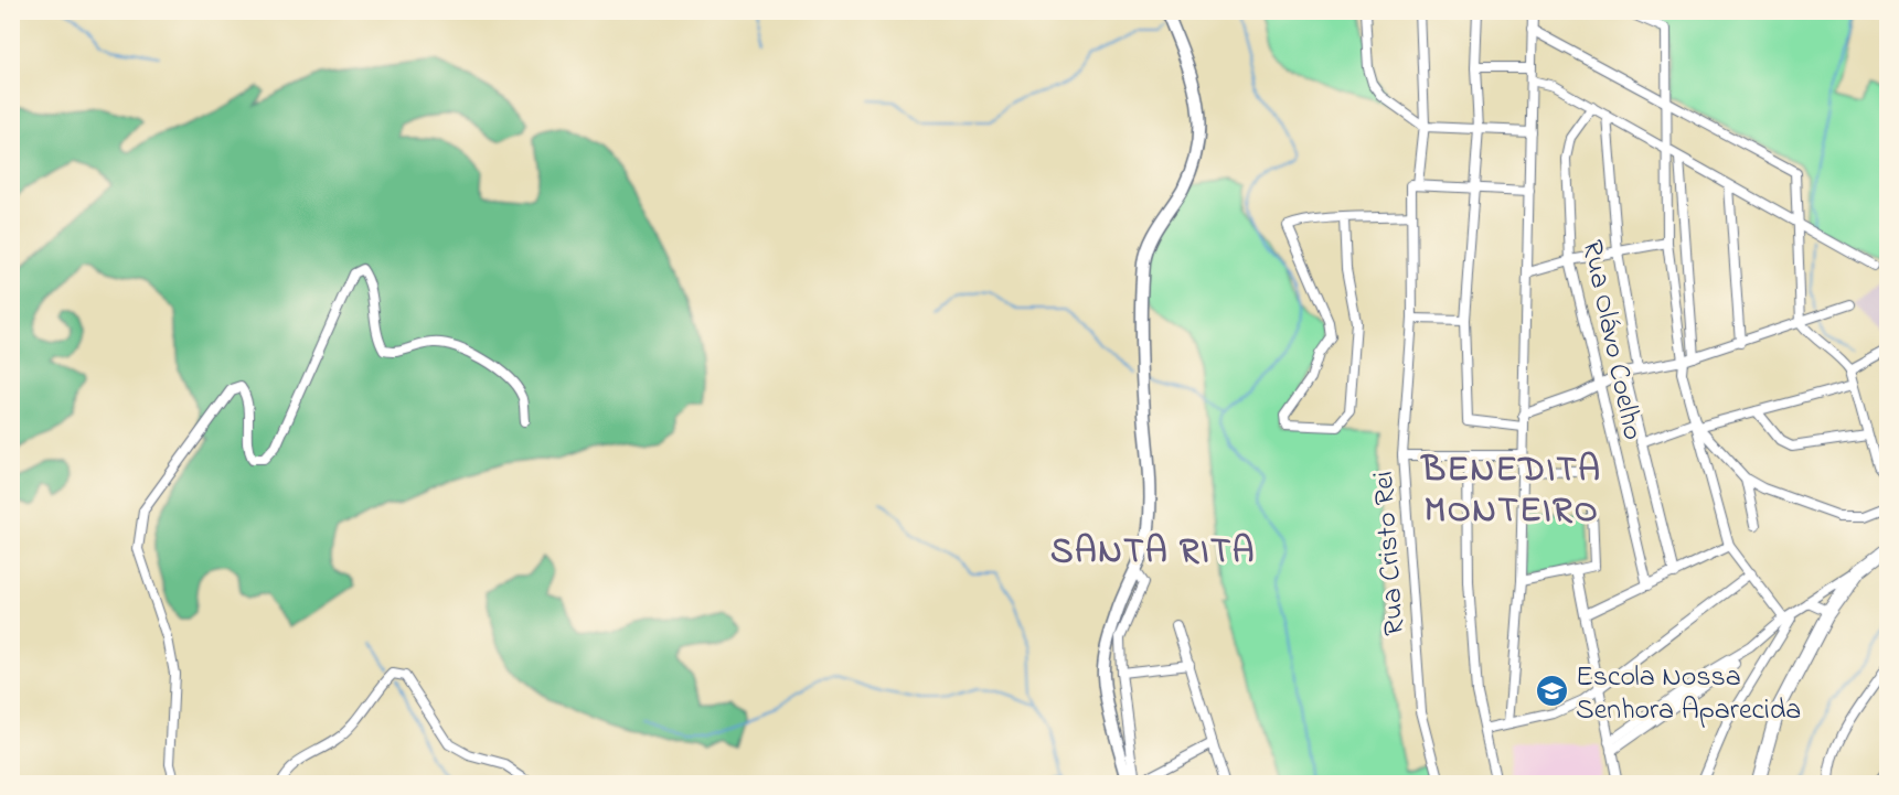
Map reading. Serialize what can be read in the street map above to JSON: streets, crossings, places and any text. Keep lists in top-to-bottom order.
{
  "streets": {
    "street": ["Rua Olávo Coelho", "Rua Cristo Rei"]
  },
  "districts": ["BENEDITA MONTEIRO", "SANTA RITA"],
  "places": {
    "school or university": ["Escola Nossa Senhora Aparecida"]
  }
}
